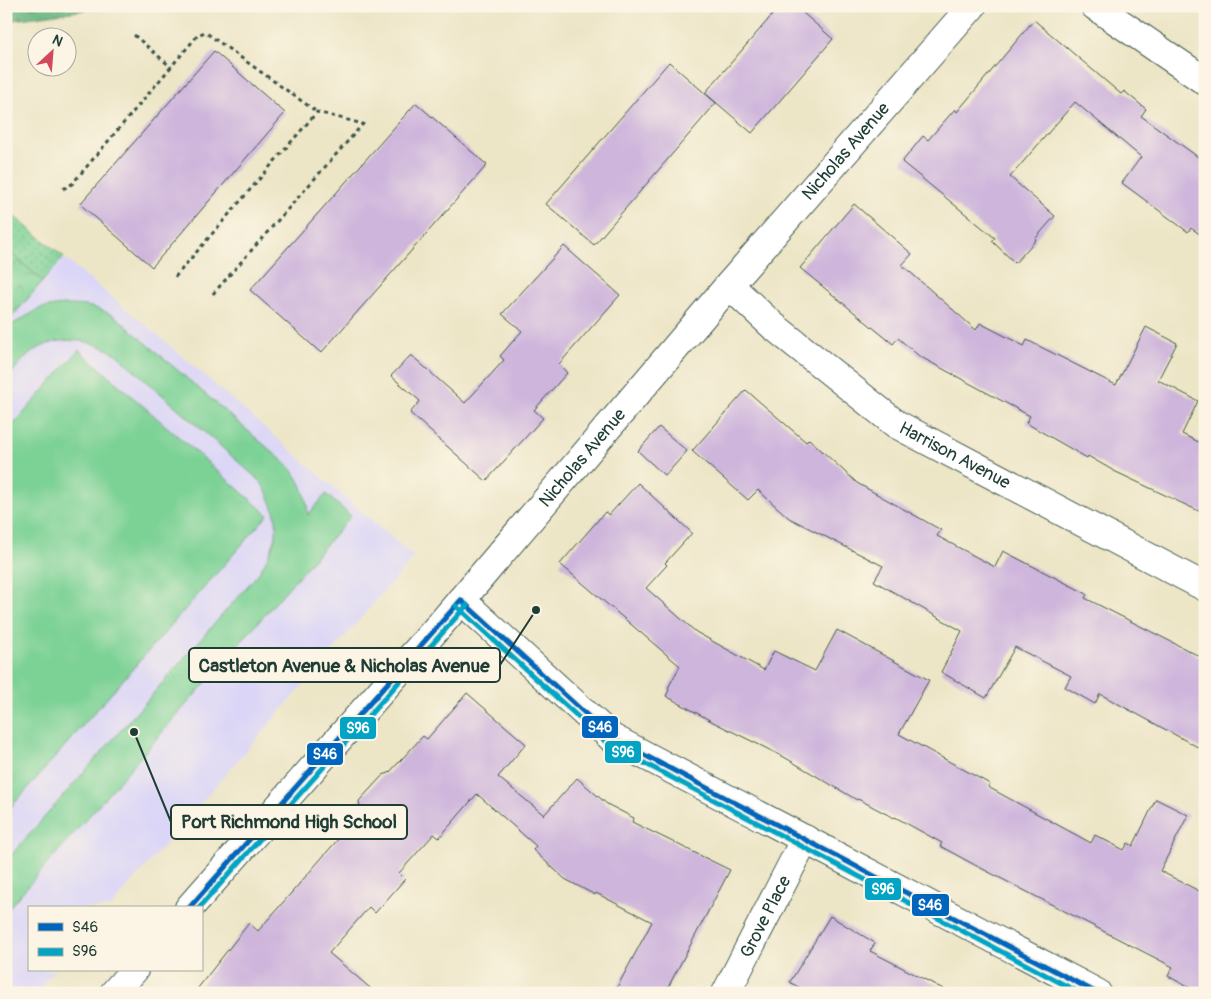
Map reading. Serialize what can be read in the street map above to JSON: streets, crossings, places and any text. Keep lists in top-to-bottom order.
{
  "streets": {
    "street": ["Nicholas Avenue", "Harrison Avenue", "Grove Place"]
  },
  "crossings": [
    ["Nicholas Avenue", "Harrison Avenue"]
  ],
  "places": ["Castleton Avenue & Nicholas Avenue", "Port Richmond High School"],
  "lines": ["transit line S46", "transit line S96"],
  "legend": ["S46", "S96"],
  "north": "top right"
}
